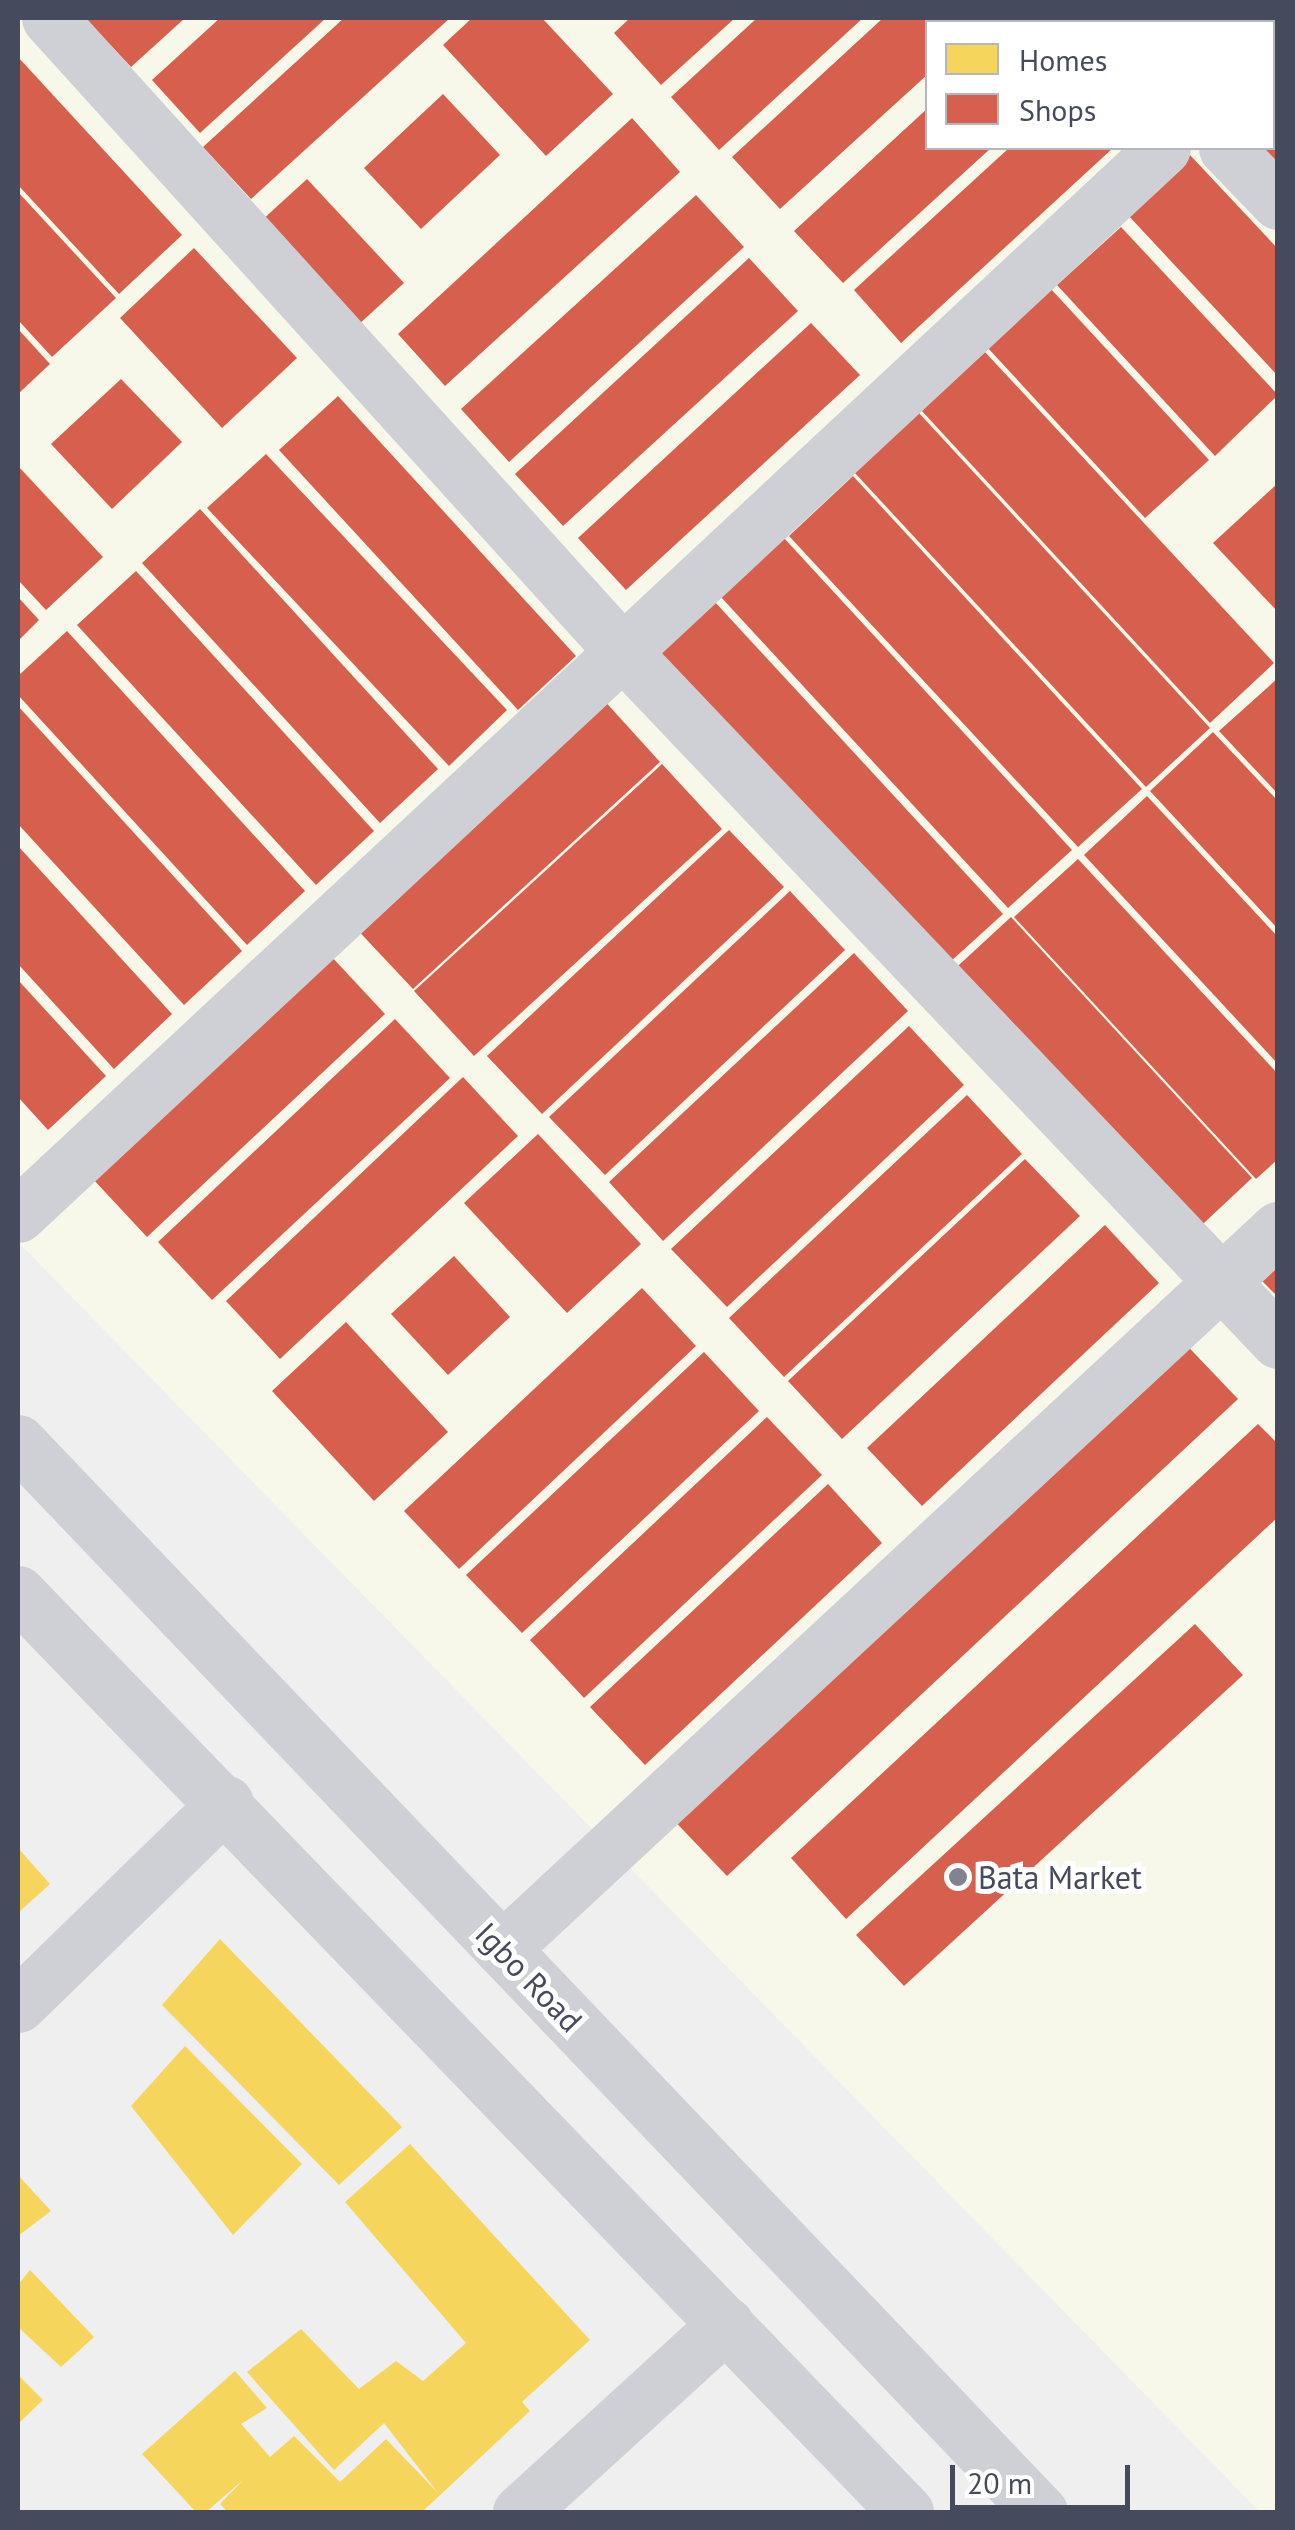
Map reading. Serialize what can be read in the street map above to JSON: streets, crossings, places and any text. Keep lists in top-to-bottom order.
{
  "streets": {
    "street": ["Igbo Road"]
  },
  "places": ["Bata Market"],
  "legend": ["Homes", "Shops"],
  "scale_bar": "20 m"
}
